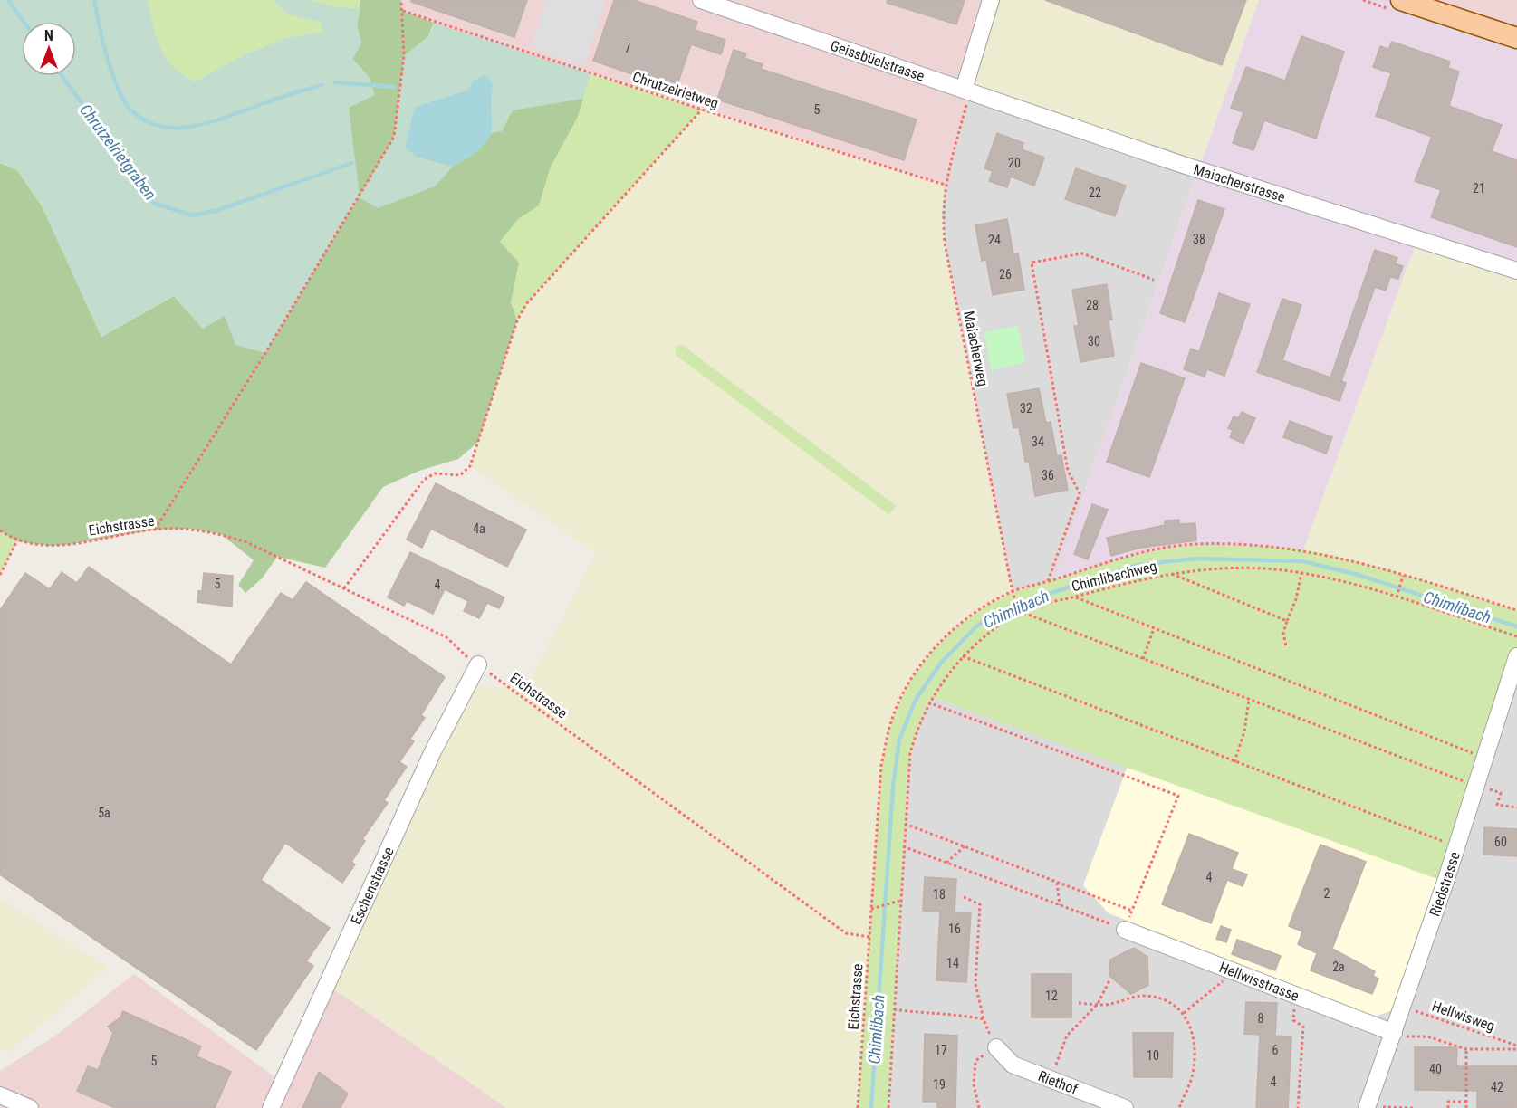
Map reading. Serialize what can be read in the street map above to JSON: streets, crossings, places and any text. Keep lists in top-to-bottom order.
{
  "streets": {
    "street": [
      "Geissbüelstrasse",
      "Maiacherstrasse",
      "Riedstrasse",
      "Eschenstrasse",
      "Hellwisstrasse",
      "Riethof"
    ],
    "path": [
      "Chrutzelrietweg",
      "Maiacherweg",
      "Eichstrasse",
      "Chimlibachweg",
      "Hellwisweg"
    ]
  },
  "crossings": [
    ["Geissbüelstrasse", "Maiacherstrasse"],
    ["Geissbüelstrasse", "Maiacherweg"],
    ["Chrutzelrietweg", "Maiacherweg"],
    ["Maiacherstrasse", "Maiacherweg"],
    ["Maiacherweg", "Chimlibachweg"],
    ["Eichstrasse", "Eschenstrasse"],
    ["Riedstrasse", "Hellwisstrasse"],
    ["Riedstrasse", "Hellwisweg"]
  ],
  "water": ["Chrutzelrietgraben", "Chimlibach"],
  "house_numbers": [
    "7",
    "5",
    "20",
    "21",
    "22",
    "38",
    "24",
    "26",
    "28",
    "30",
    "32",
    "34",
    "36",
    "4a",
    "5",
    "4",
    "5a",
    "60",
    "4",
    "2",
    "18",
    "16",
    "14",
    "2a",
    "12",
    "8",
    "17",
    "6",
    "10",
    "5",
    "40",
    "4",
    "19",
    "42"
  ],
  "north": "top"
}
